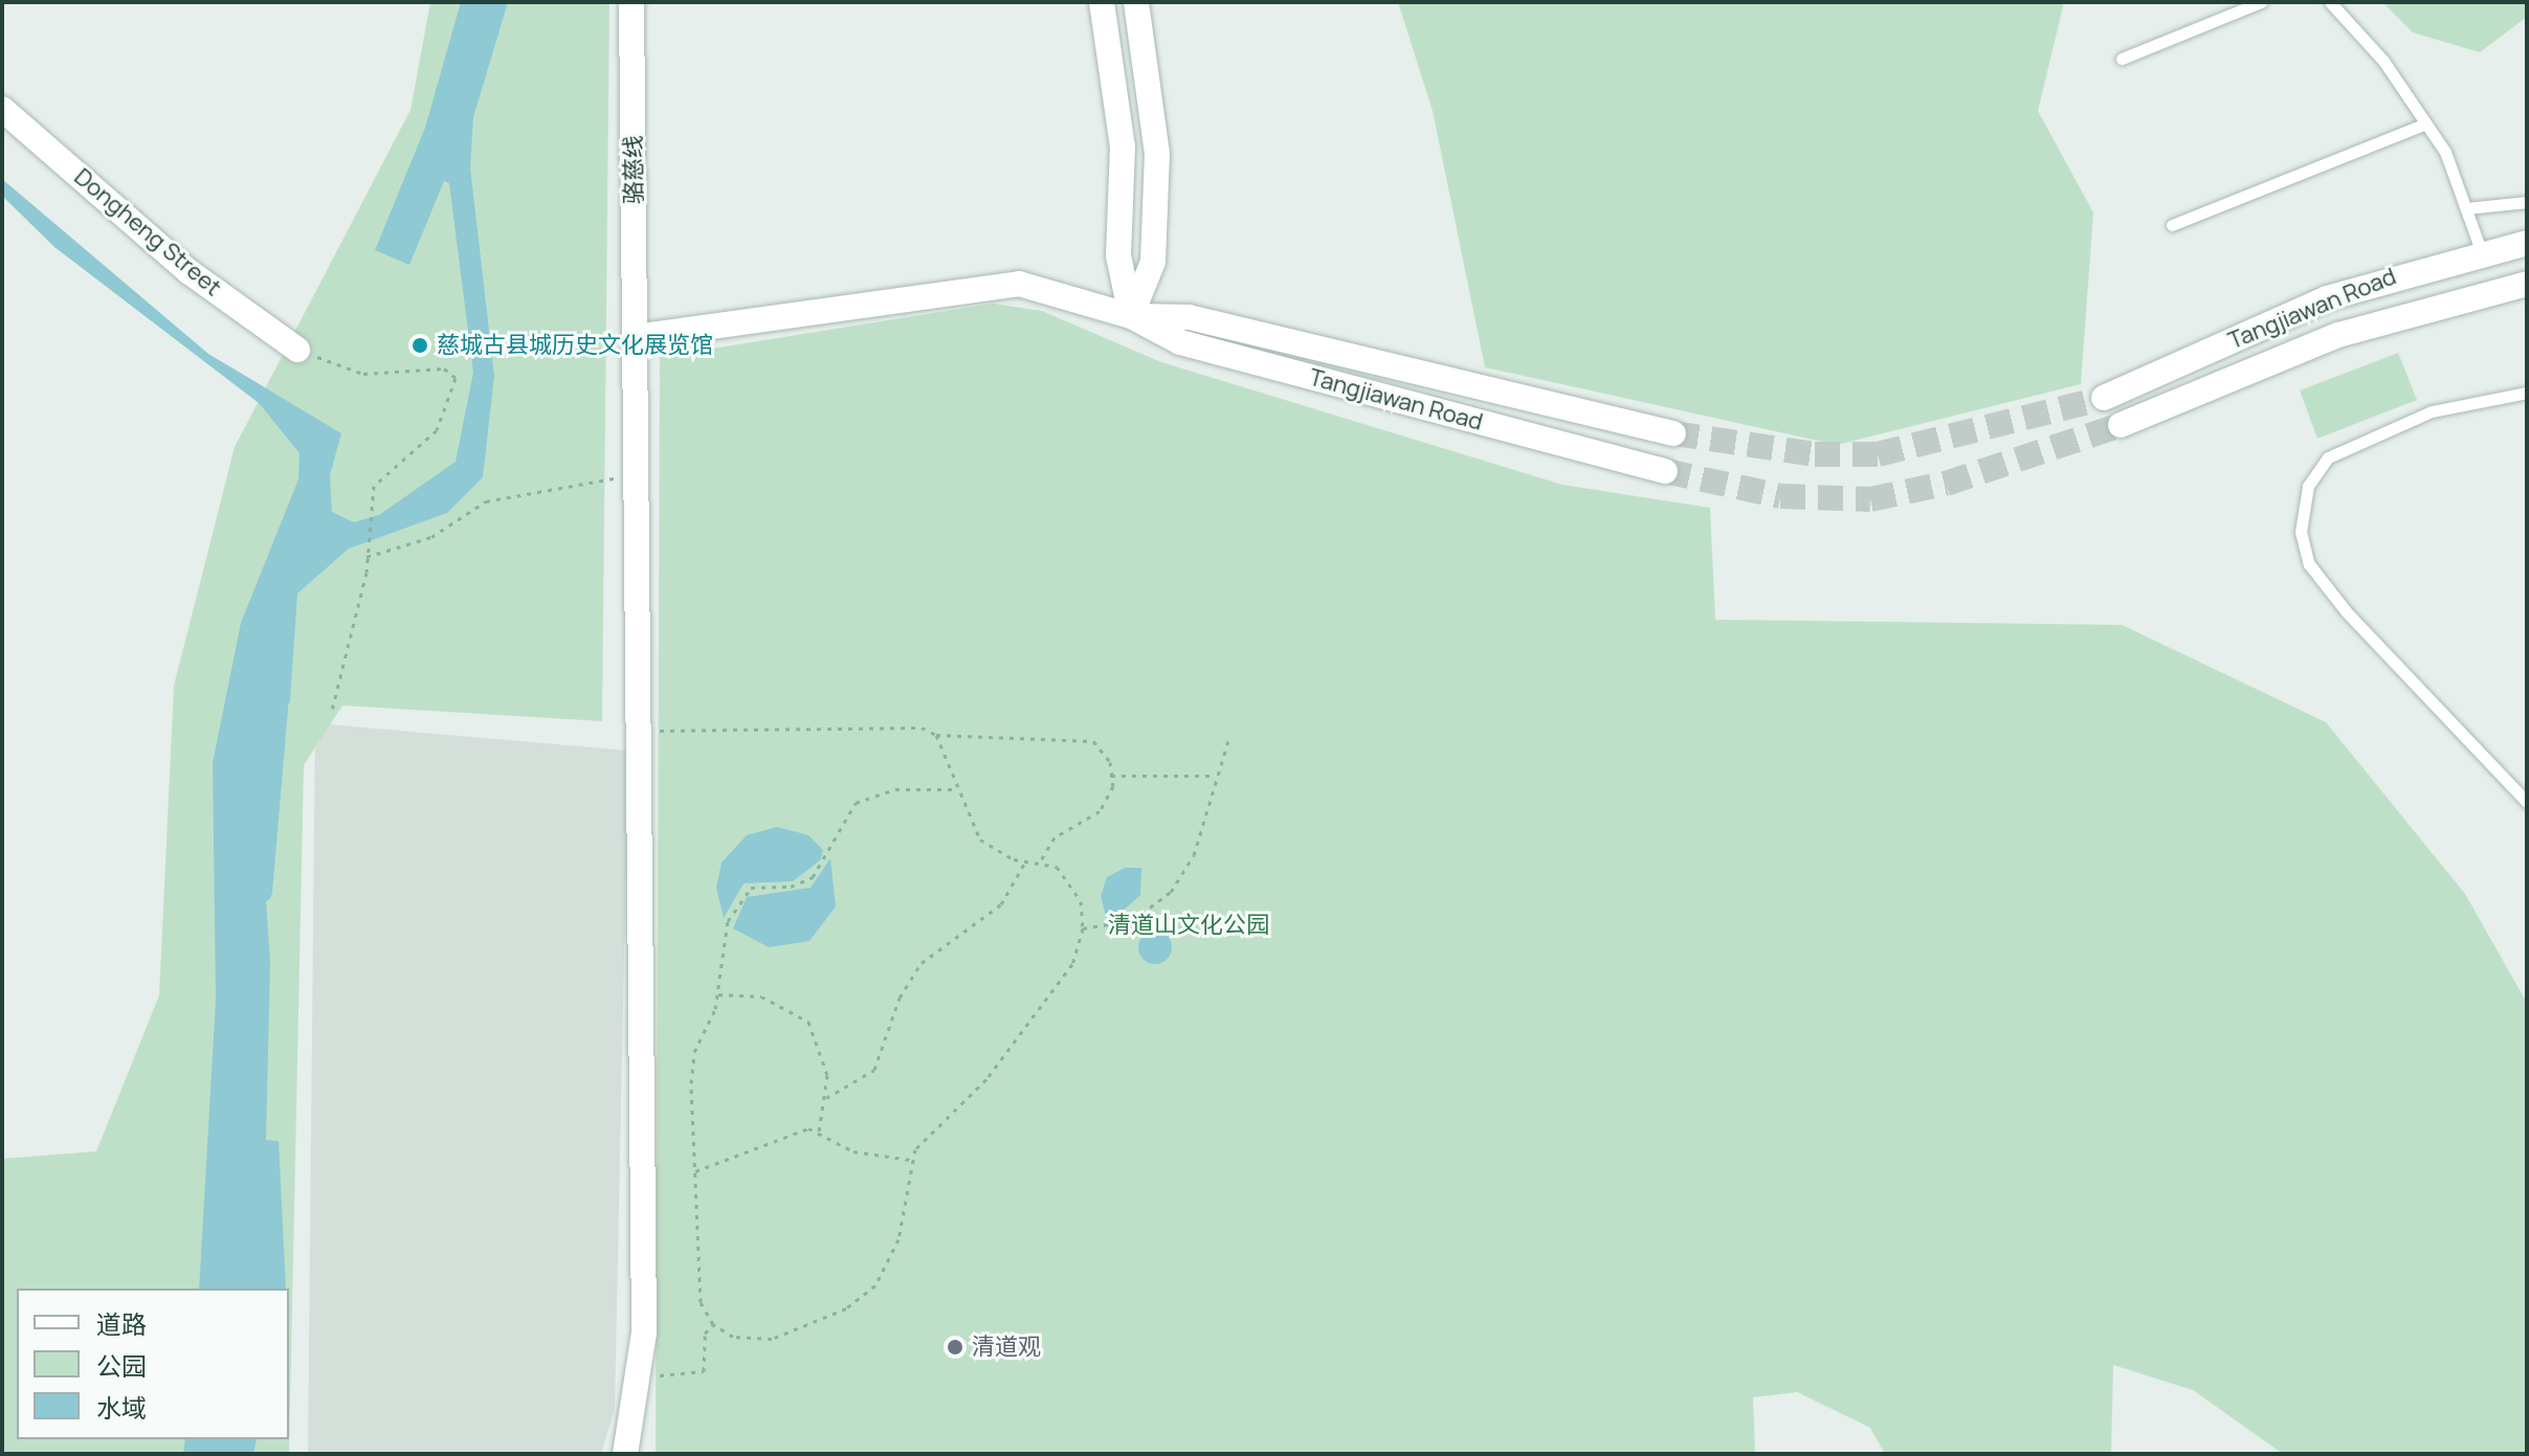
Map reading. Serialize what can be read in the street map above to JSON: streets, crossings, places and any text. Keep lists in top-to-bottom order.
{
  "streets": {
    "main road": ["骆慈线", "Dongheng Street", "Tangjiawan Road"]
  },
  "crossings": [
    ["骆慈线", "Tangjiawan Road"]
  ],
  "parks": ["清道山文化公园"],
  "places": ["慈城古县城历史文化展览馆", "清道观"],
  "legend": ["道路", "公园", "水域"]
}
